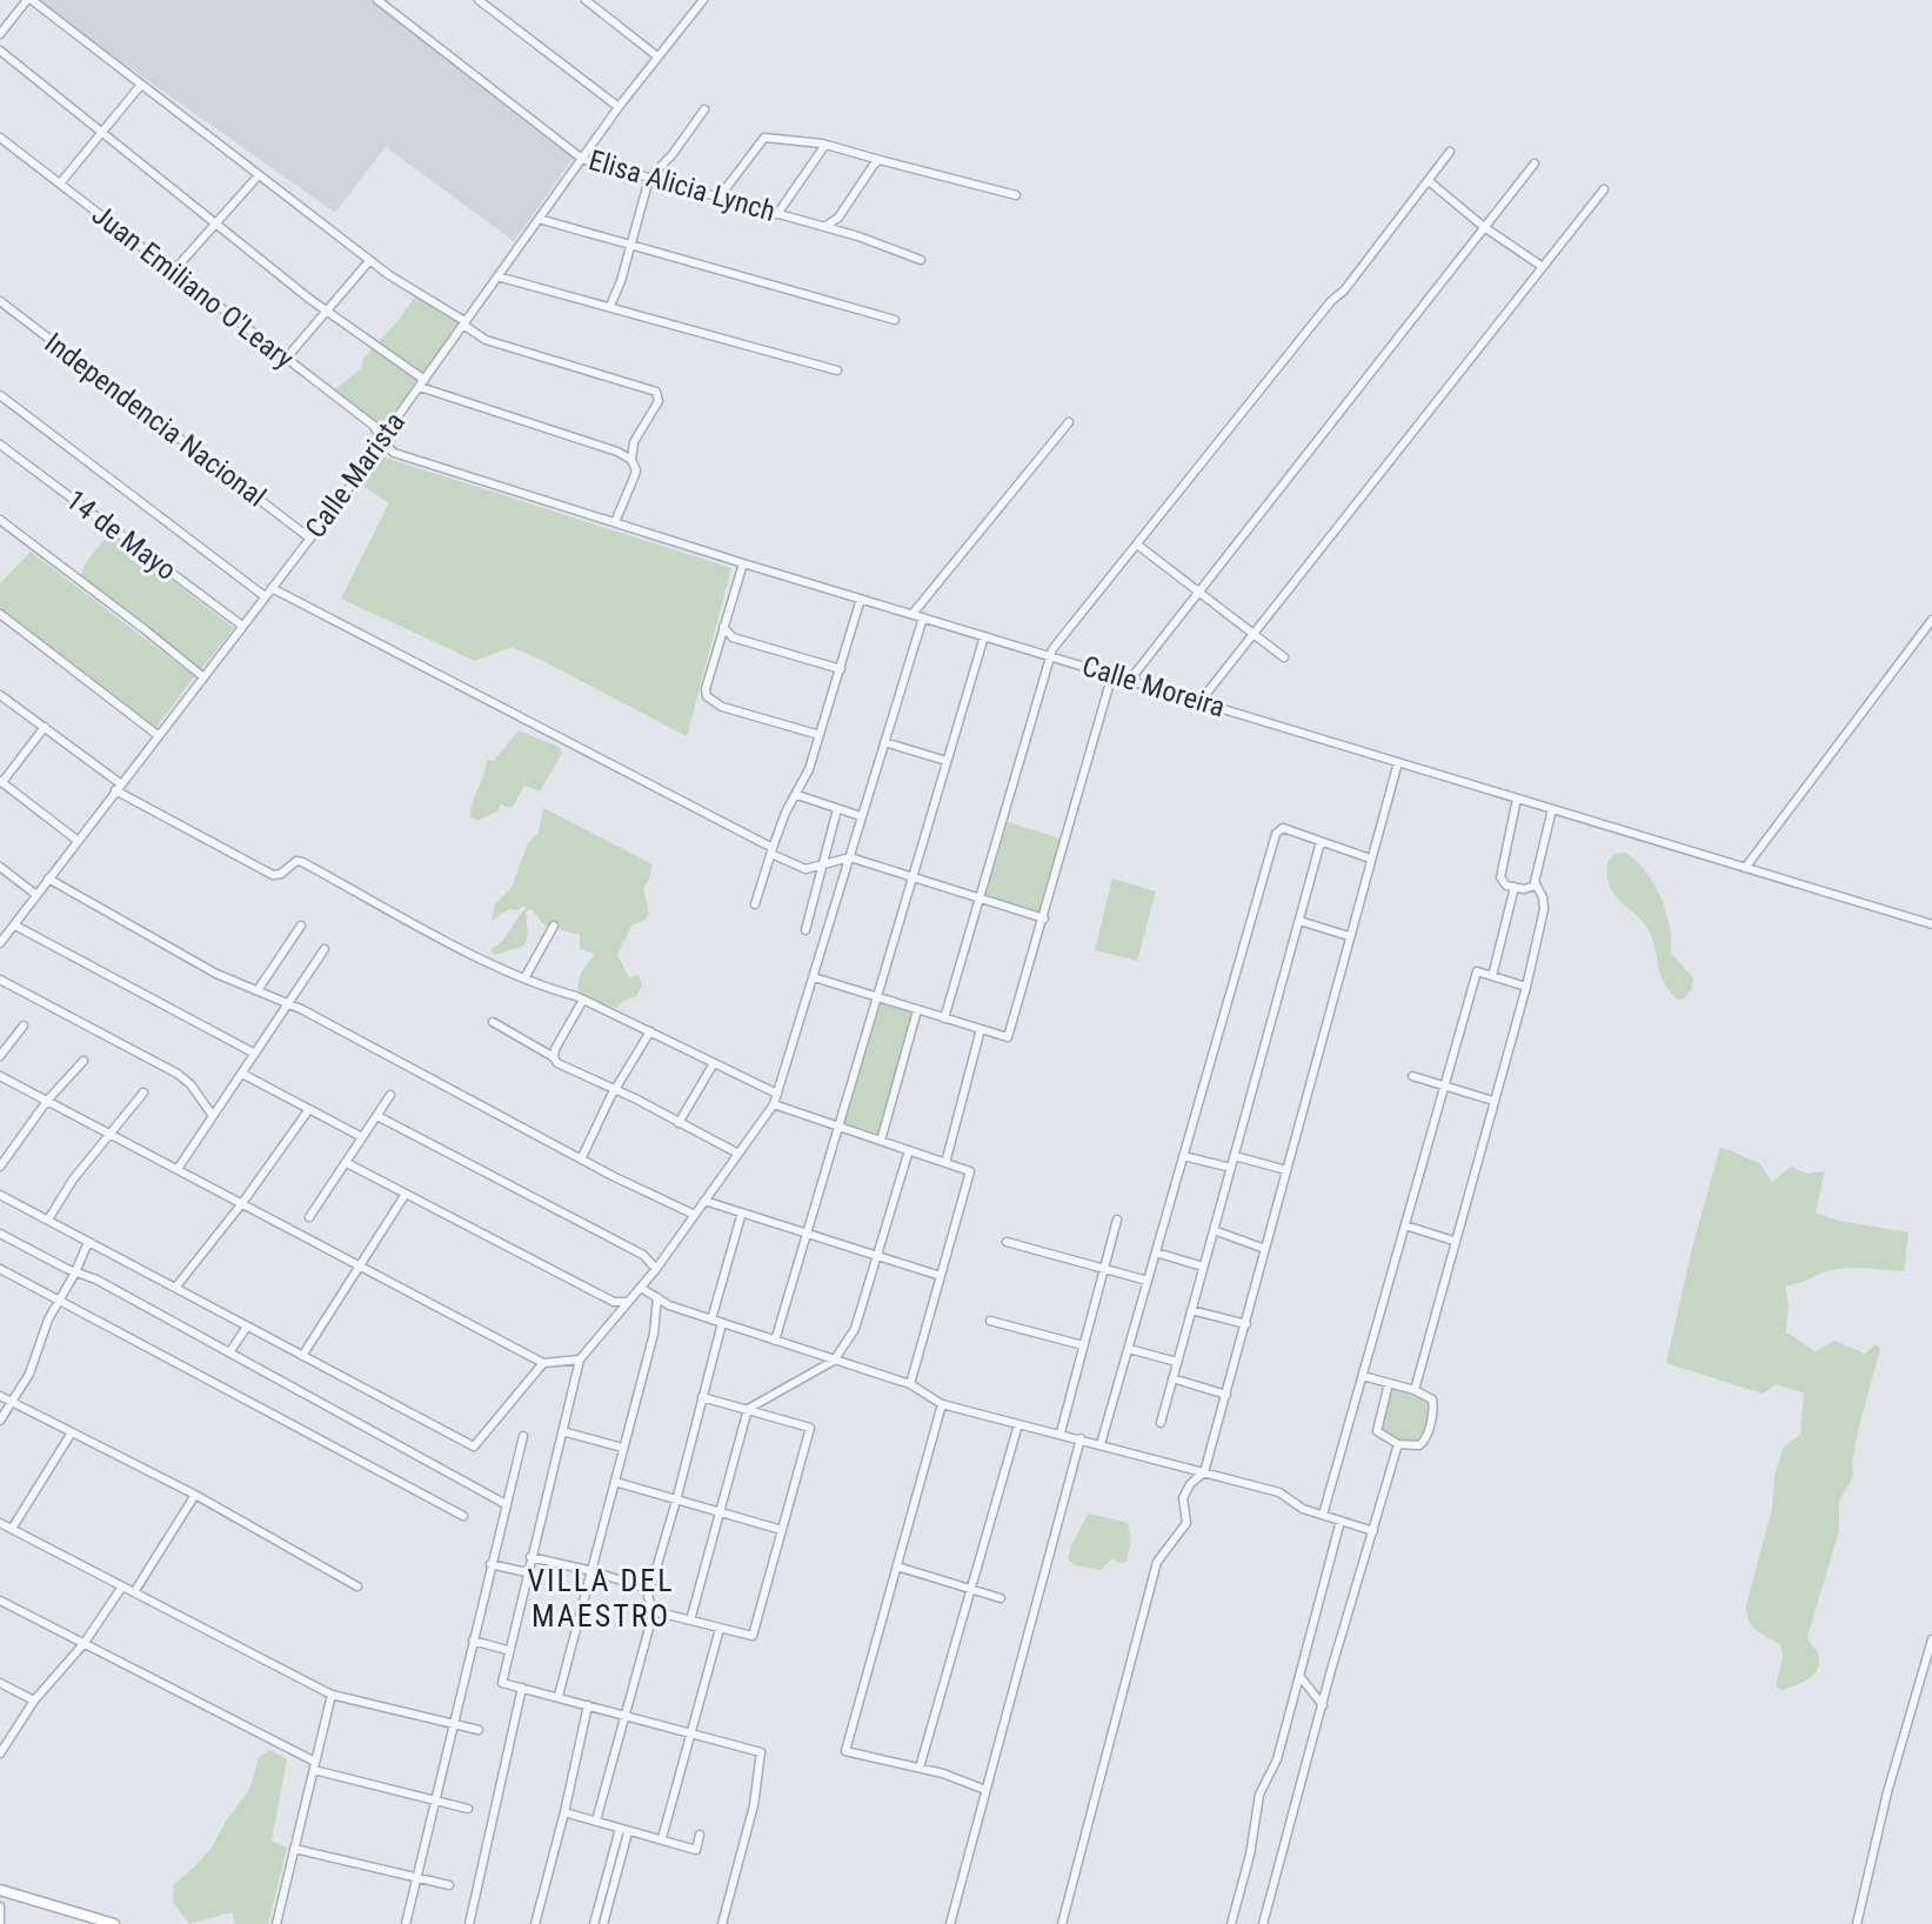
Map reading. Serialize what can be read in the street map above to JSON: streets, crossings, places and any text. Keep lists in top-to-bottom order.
{
  "streets": {
    "street": [
      "Elisa Alicia Lynch",
      "Juan Emiliano O'Leary",
      "Independencia Nacional",
      "Calle Marista",
      "14 de Mayo",
      "Calle Moreira"
    ]
  },
  "crossings": [
    ["Elisa Alicia Lynch", "Calle Marista"],
    ["Juan Emiliano O'Leary", "Calle Marista"],
    ["Juan Emiliano O'Leary", "Calle Moreira"],
    ["Independencia Nacional", "Calle Marista"],
    ["Calle Marista", "14 de Mayo"],
    ["Calle Marista", "Calle Moreira"]
  ],
  "districts": ["VILLA DEL MAESTRO"]
}
